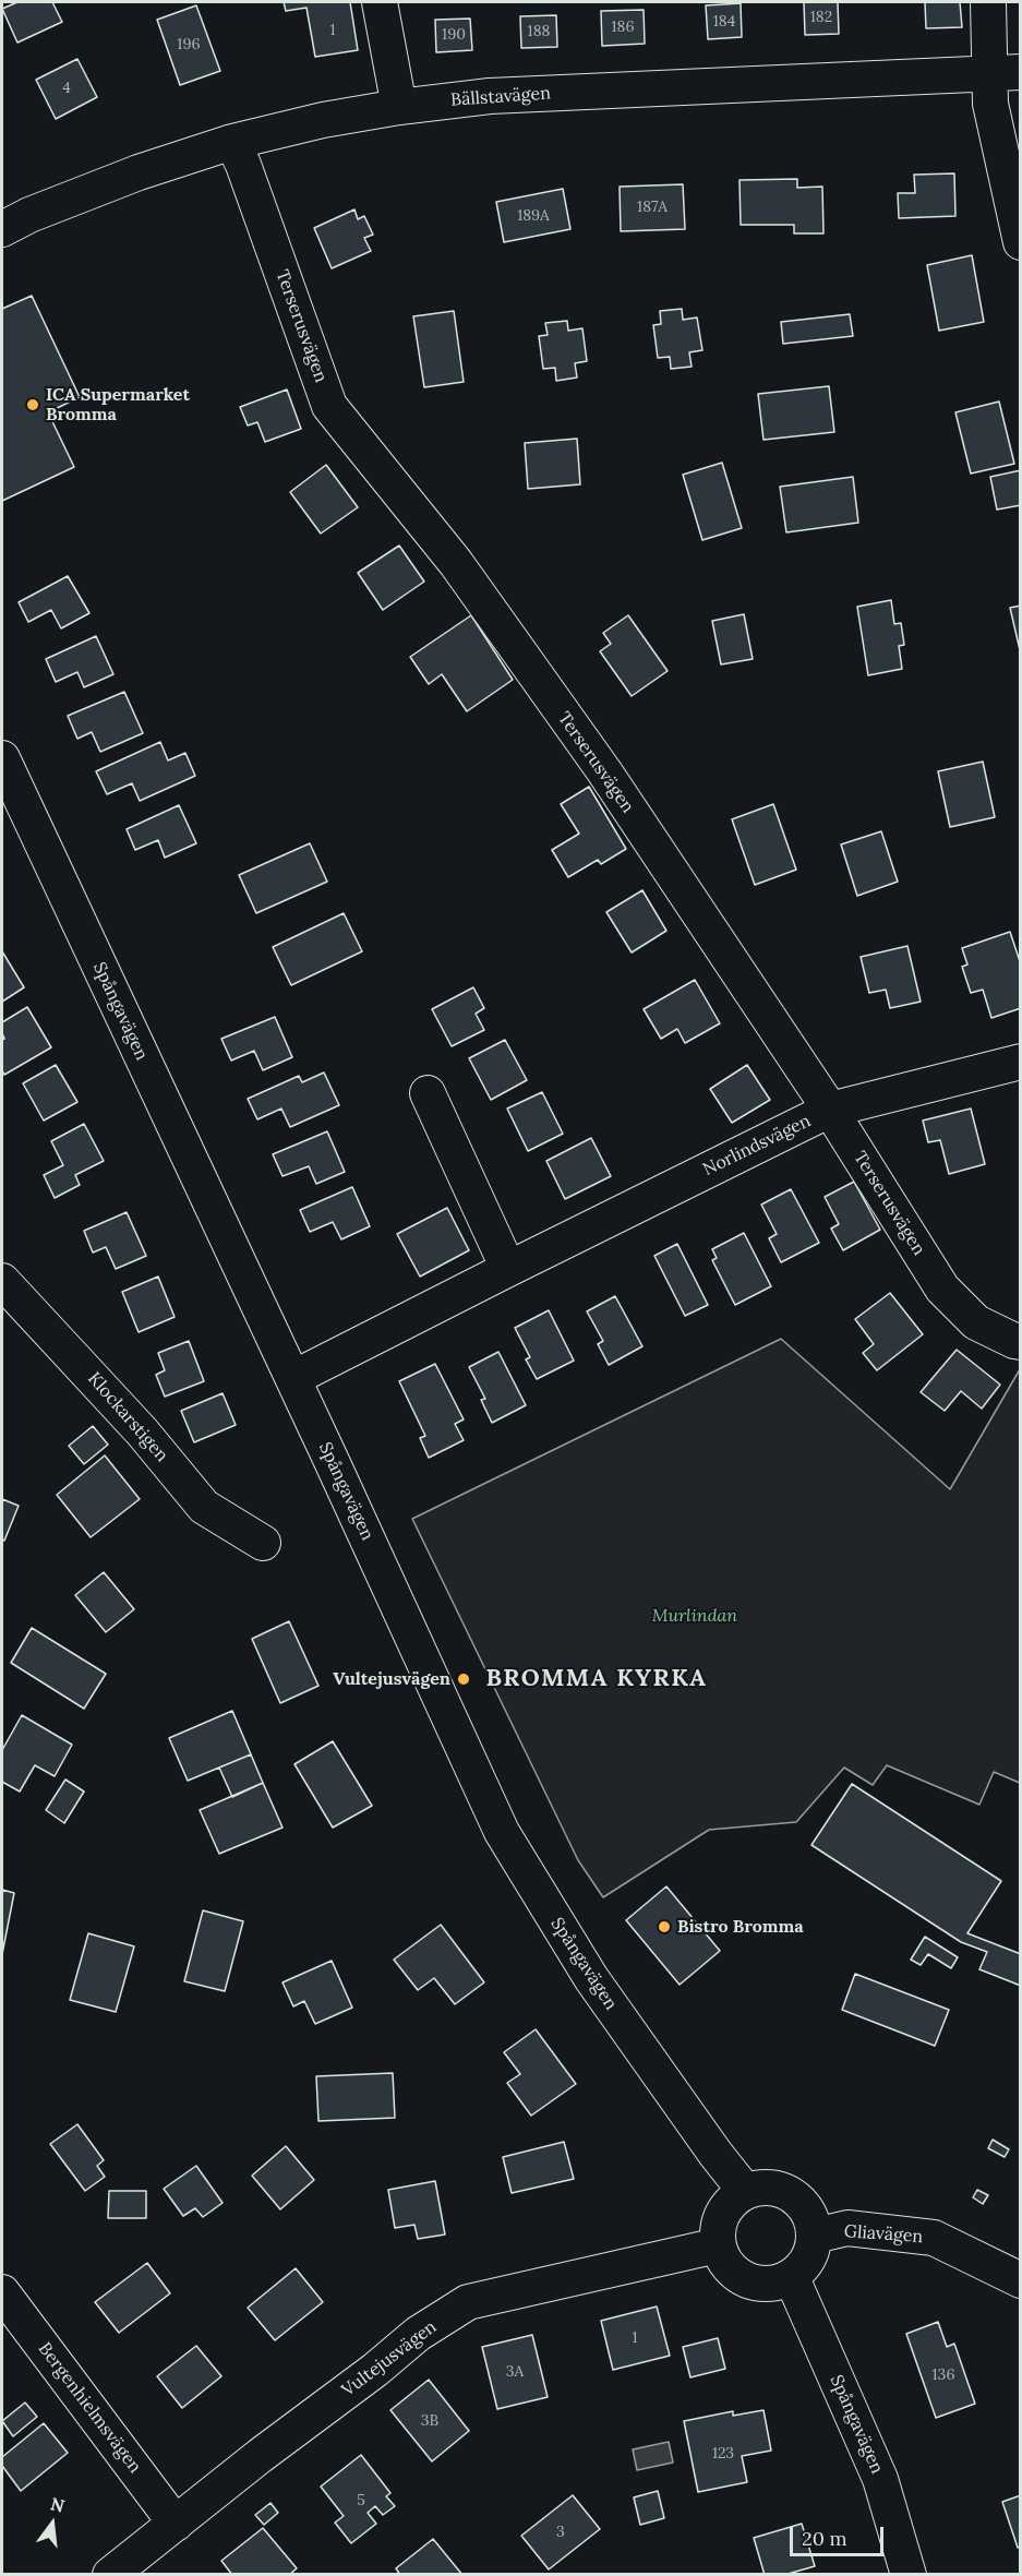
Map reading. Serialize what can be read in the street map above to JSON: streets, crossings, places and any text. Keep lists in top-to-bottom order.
{
  "streets": {
    "street": [
      "Bällstavägen",
      "Terserusvägen",
      "Spångavägen",
      "Norlindsvägen",
      "Klockarstigen",
      "Gliavägen",
      "Vultejusvägen",
      "Bergenhielmsvägen"
    ]
  },
  "crossings": [
    ["Bällstavägen", "Terserusvägen"],
    ["Terserusvägen", "Norlindsvägen"],
    ["Spångavägen", "Norlindsvägen"],
    ["Spångavägen", "Gliavägen"],
    ["Spångavägen", "Vultejusvägen"],
    ["Gliavägen", "Vultejusvägen"],
    ["Vultejusvägen", "Bergenhielmsvägen"]
  ],
  "districts": ["BROMMA KYRKA"],
  "parks": ["Murlindan"],
  "places": ["ICA Supermarket Bromma", "Vultejusvägen", "Bistro Bromma"],
  "house_numbers": [
    "182",
    "184",
    "186",
    "1",
    "188",
    "190",
    "196",
    "4",
    "187A",
    "189A",
    "1",
    "3A",
    "136",
    "3B",
    "123",
    "5",
    "3"
  ],
  "scale_bar": "20 m",
  "north": "top"
}
